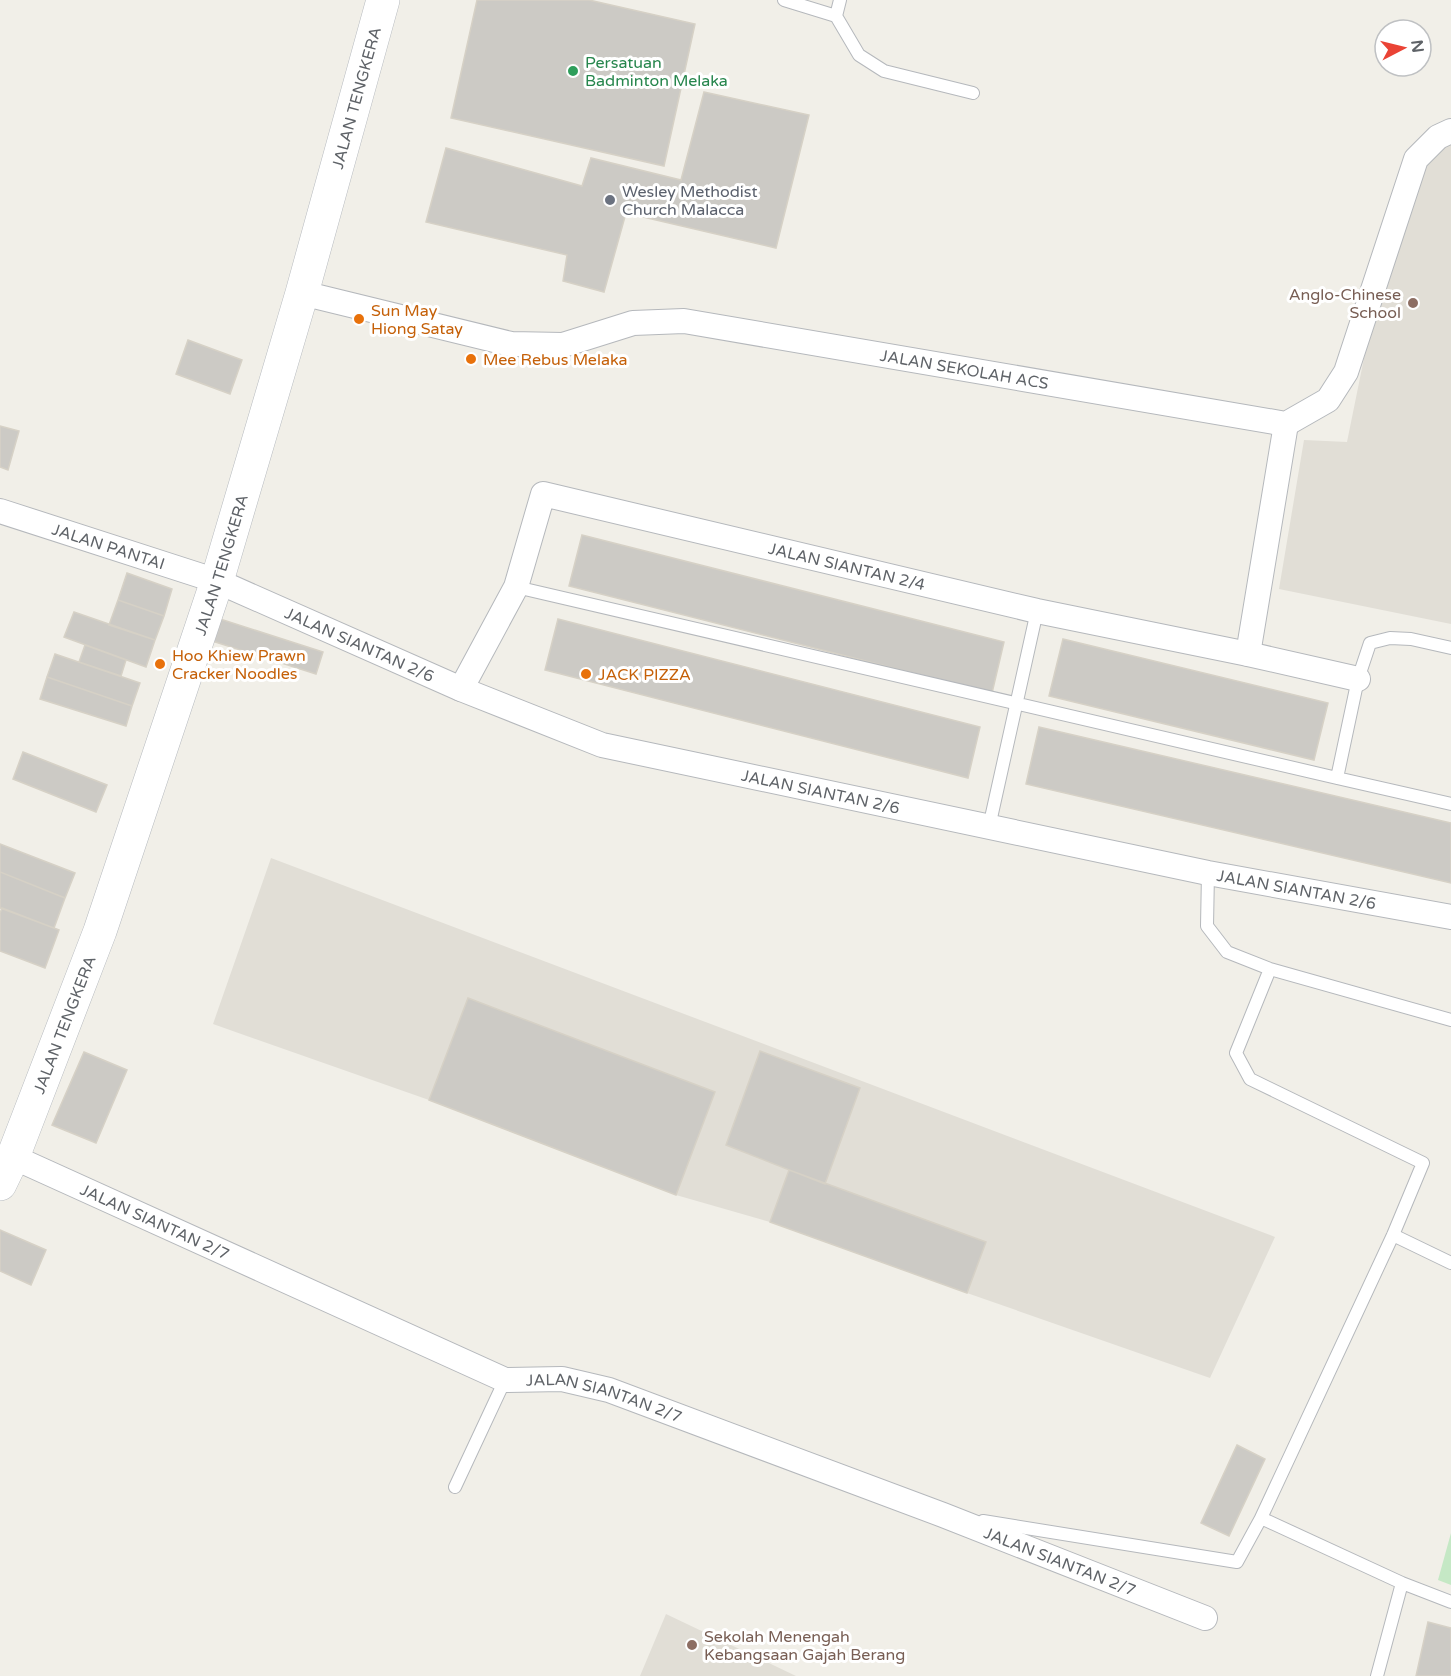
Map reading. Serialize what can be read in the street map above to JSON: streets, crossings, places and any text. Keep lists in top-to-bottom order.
{
  "streets": {
    "main road": ["JALAN TENGKERA"],
    "street": [
      "JALAN SEKOLAH ACS",
      "JALAN PANTAI",
      "JALAN SIANTAN 2/4",
      "JALAN SIANTAN 2/6",
      "JALAN SIANTAN 2/7"
    ]
  },
  "crossings": [
    ["JALAN TENGKERA", "JALAN SEKOLAH ACS"],
    ["JALAN TENGKERA", "JALAN PANTAI"],
    ["JALAN TENGKERA", "JALAN SIANTAN 2/6"],
    ["JALAN TENGKERA", "JALAN SIANTAN 2/7"],
    ["JALAN PANTAI", "JALAN SIANTAN 2/6"],
    ["JALAN SIANTAN 2/4", "JALAN SIANTAN 2/6"]
  ],
  "places": [
    "Persatuan Badminton Melaka",
    "Wesley Methodist Church Malacca",
    "Anglo-Chinese School",
    "Sun May Hiong Satay",
    "Mee Rebus Melaka",
    "Hoo Khiew Prawn Cracker Noodles",
    "JACK PIZZA",
    "Sekolah Menengah Kebangsaan Gajah Berang"
  ],
  "north": "right"
}
